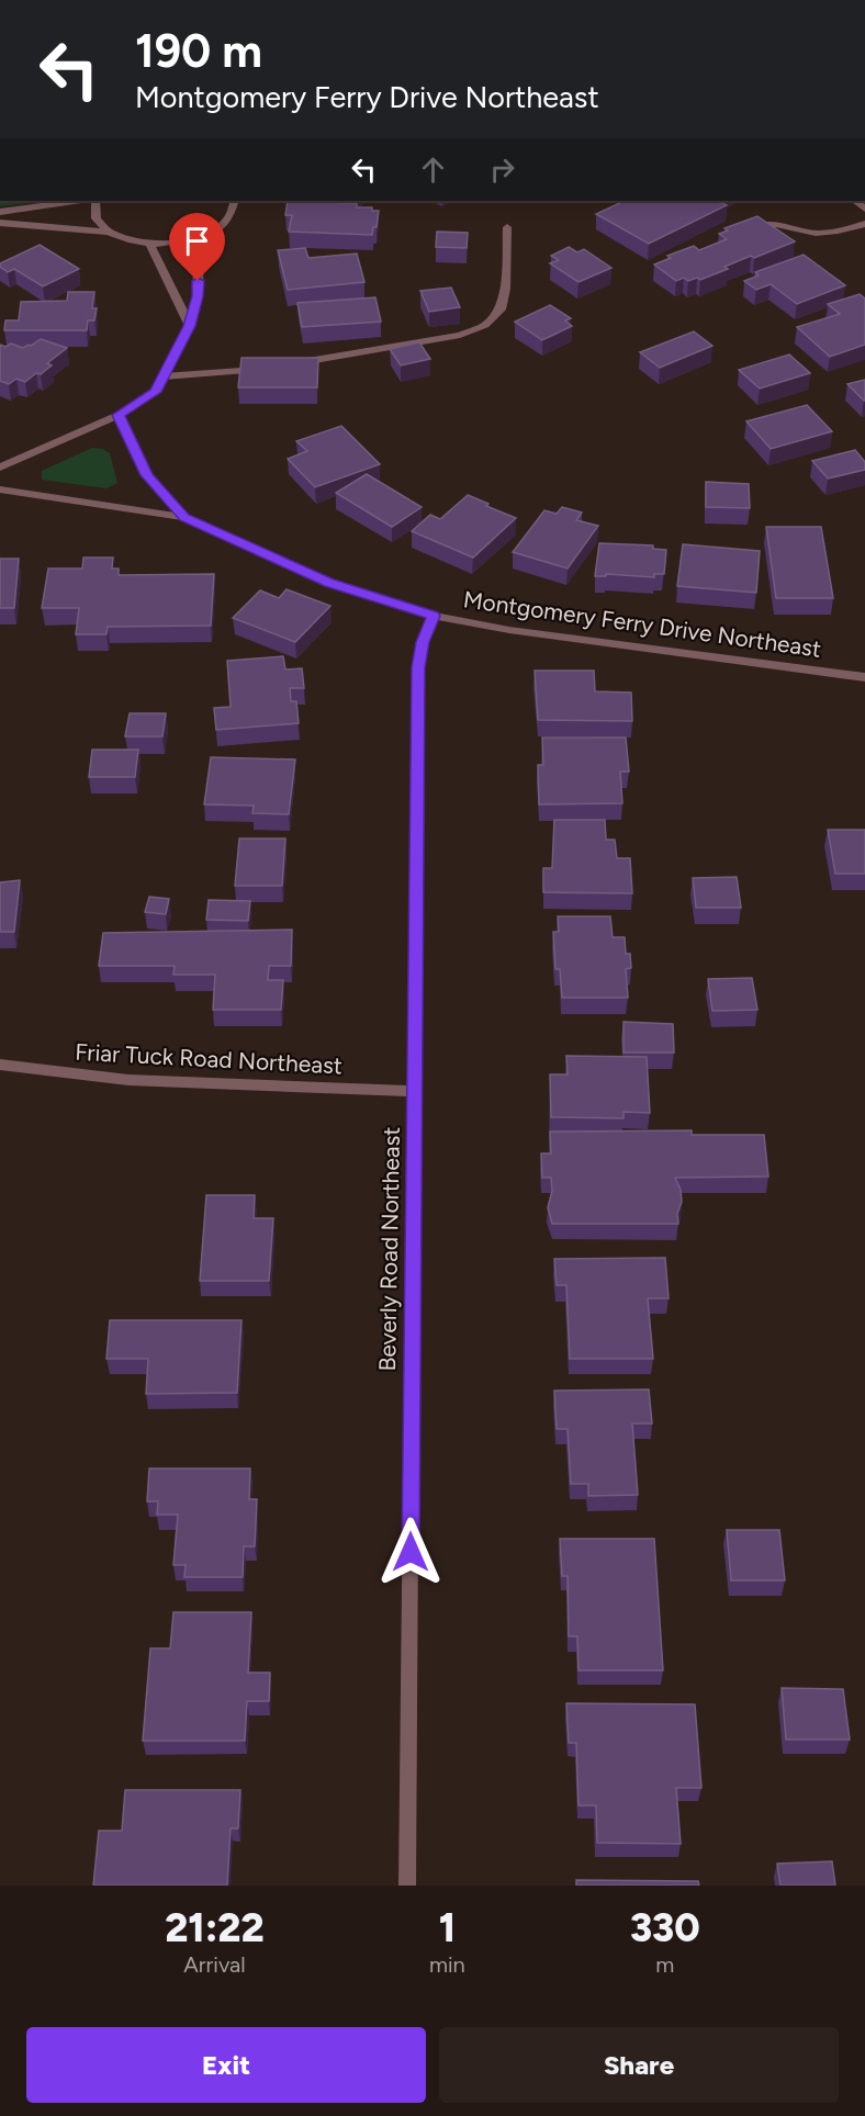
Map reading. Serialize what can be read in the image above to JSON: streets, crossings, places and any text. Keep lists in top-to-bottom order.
{
  "streets": {
    "street": ["Montgomery Ferry Drive Northeast", "Friar Tuck Road Northeast", "Beverly Road Northeast"]
  },
  "crossings": [
    ["Montgomery Ferry Drive Northeast", "Beverly Road Northeast"],
    ["Friar Tuck Road Northeast", "Beverly Road Northeast"]
  ],
  "page": {
    "turn": ["190 m", "Montgomery Ferry Drive Northeast"],
    "eta": [
      "21:22",
      "Arrival",
      "1",
      "min",
      "330",
      "m"
    ],
    "buttons": ["Exit", "Share"]
  }
}
